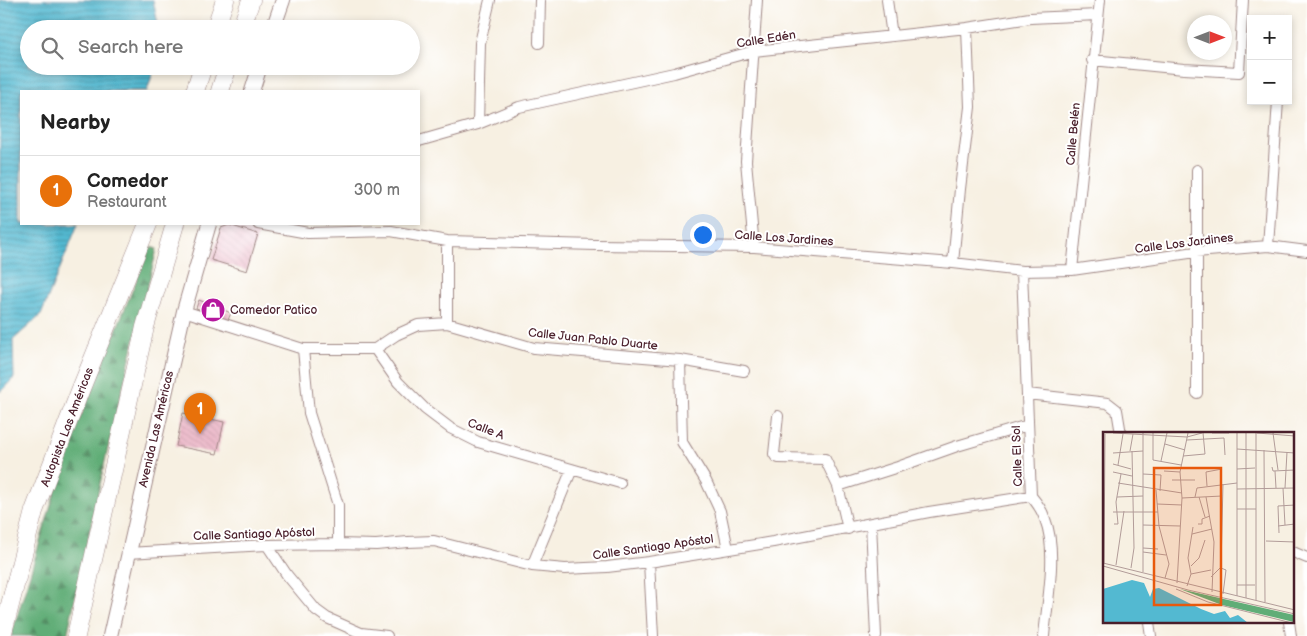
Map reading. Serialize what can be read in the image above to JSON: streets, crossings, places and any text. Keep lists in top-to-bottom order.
{
  "streets": {
    "highway": ["Autopista Las Américas"],
    "main road": ["Avenida Las Américas"],
    "street": [
      "Calle Edén",
      "Calle Belén",
      "Calle Los Jardines",
      "Calle Juan Pablo Duarte",
      "Calle A",
      "Calle El Sol",
      "Calle Santiago Apóstol"
    ]
  },
  "crossings": [
    ["Calle Edén", "Calle Belén"],
    ["Calle Belén", "Calle Los Jardines"],
    ["Calle Los Jardines", "Calle El Sol"],
    ["Calle Juan Pablo Duarte", "Calle A"],
    ["Avenida Las Américas", "Calle Santiago Apóstol"],
    ["Calle El Sol", "Calle Santiago Apóstol"]
  ],
  "places": {
    "shop": ["Comedor Patico"]
  },
  "north": "right",
  "page": {
    "map_buttons": ["+", "−"],
    "search": "Search here",
    "heading": "Nearby",
    "list": [
      {
        "mark": "1",
        "name": "Comedor",
        "note": "Restaurant",
        "value": "300 m"
      }
    ],
    "pins": "1"
  }
}
